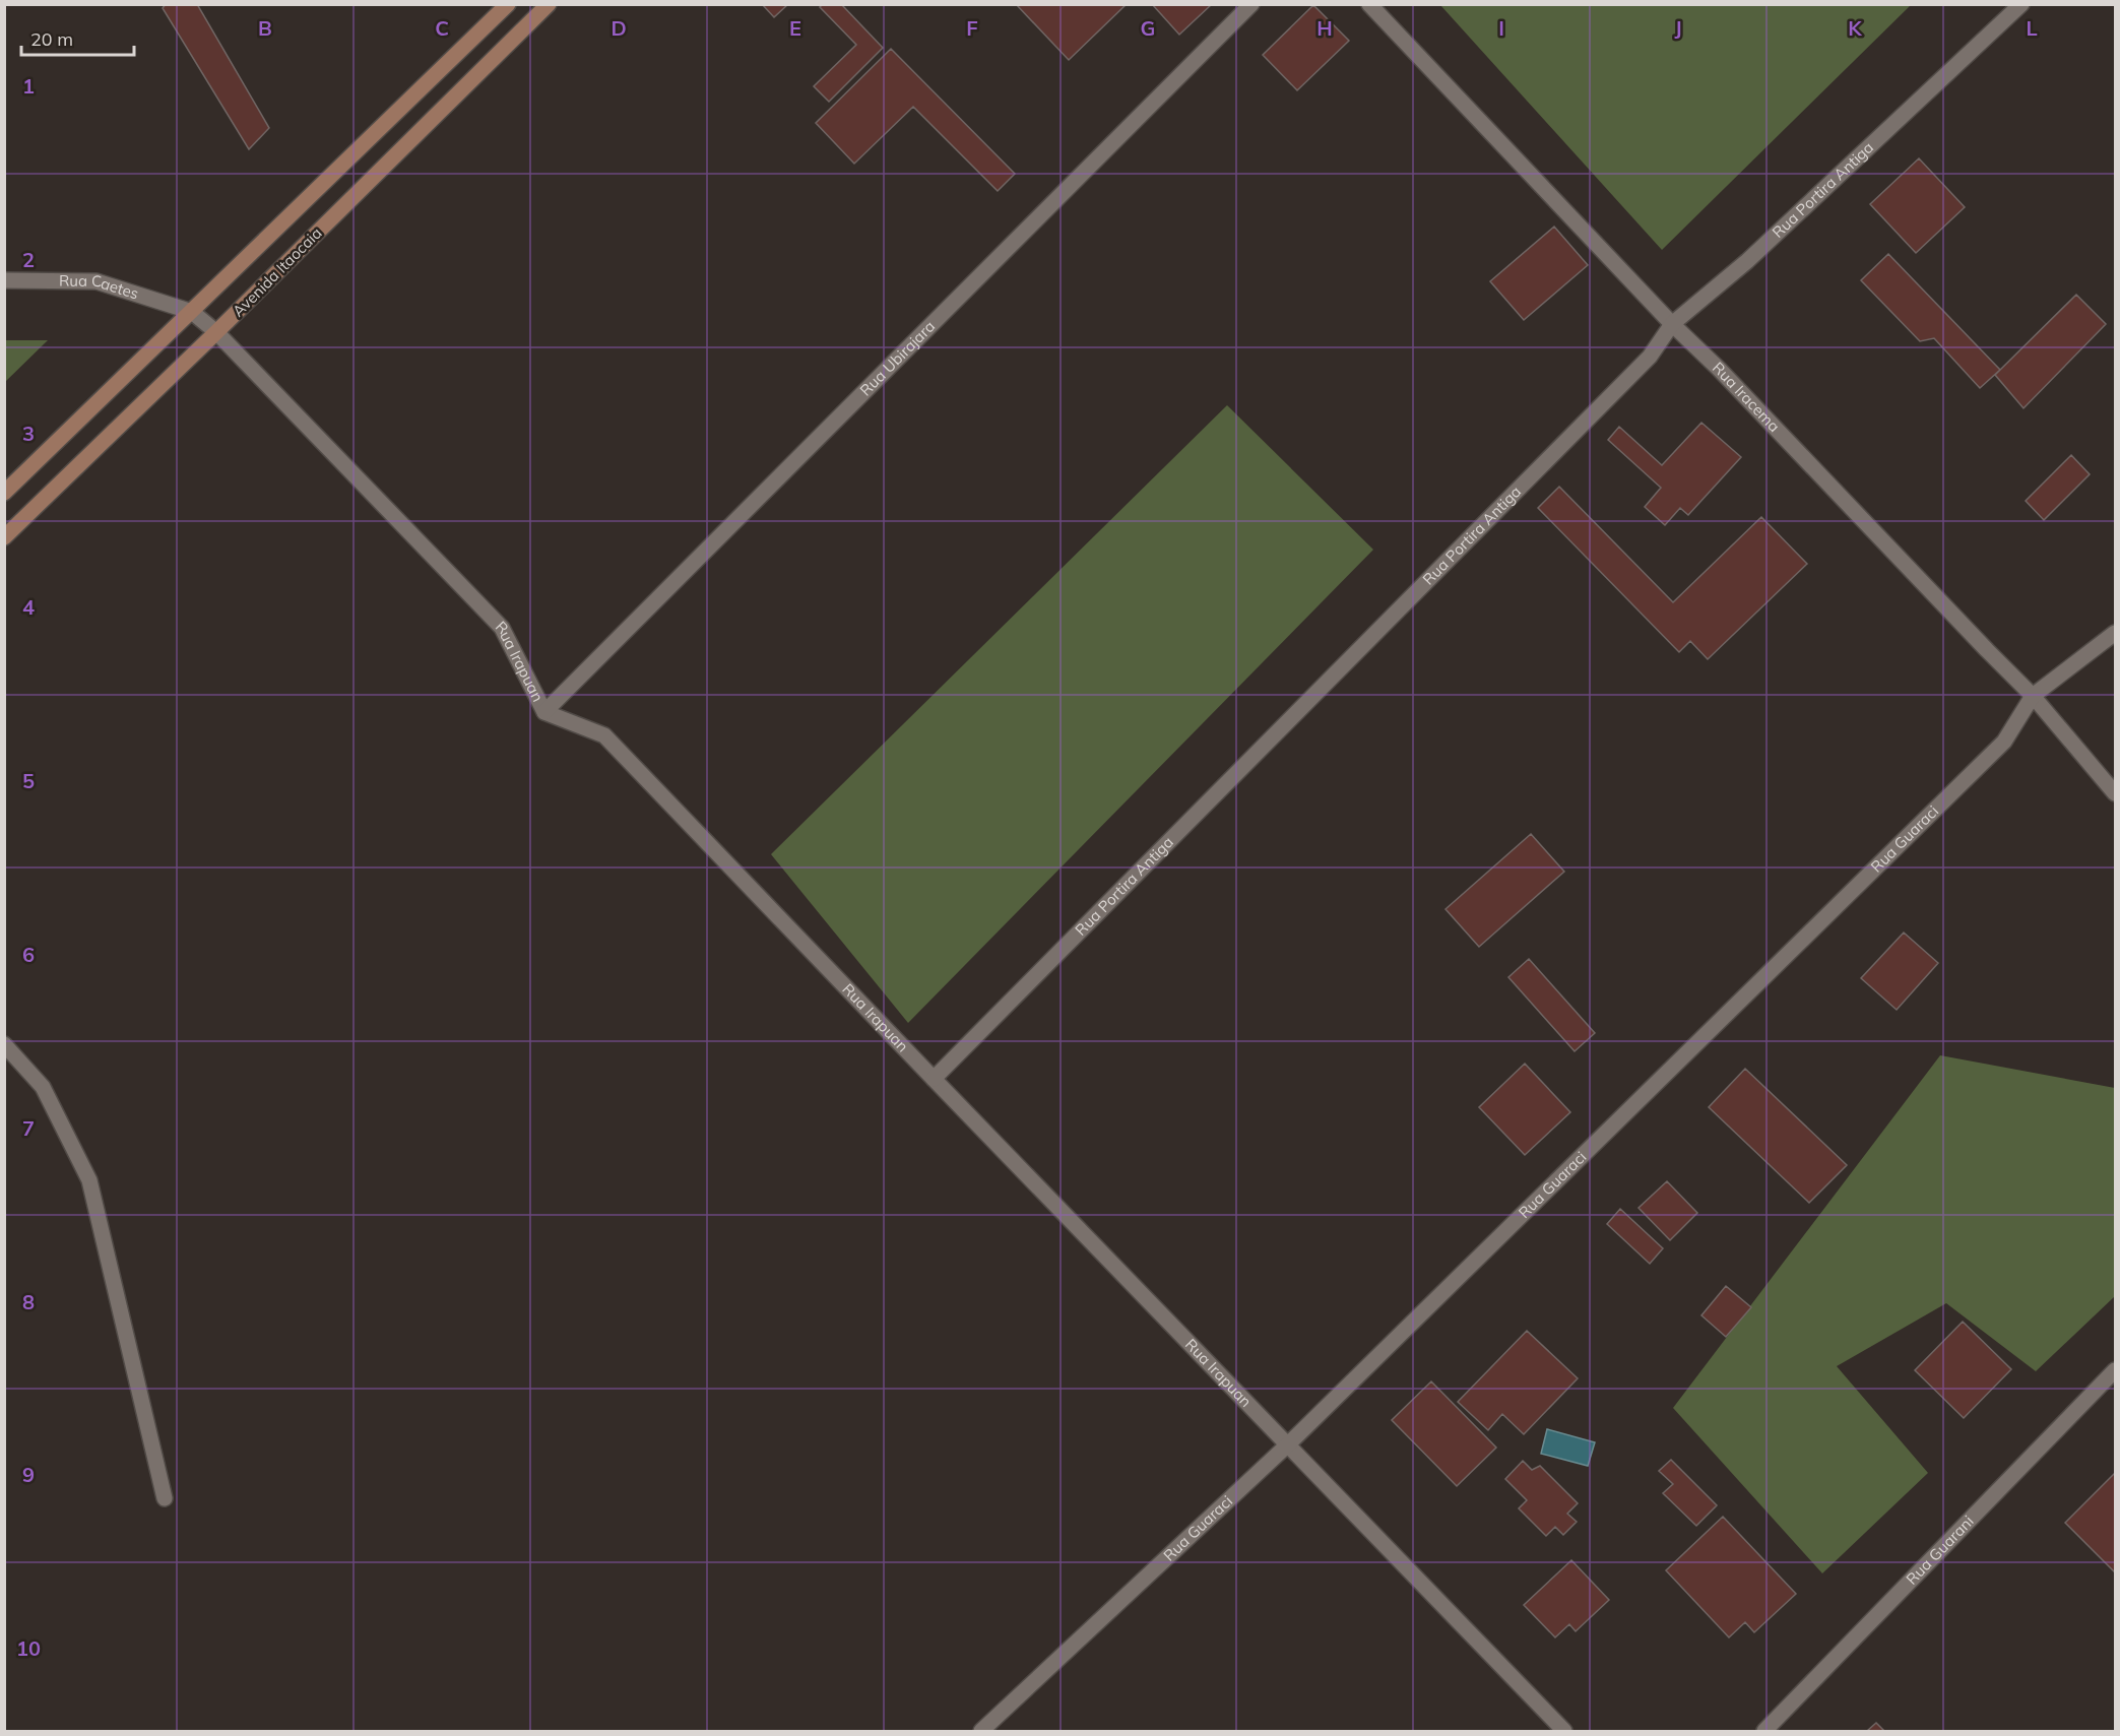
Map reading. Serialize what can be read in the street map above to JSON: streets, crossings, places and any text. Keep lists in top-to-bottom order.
{
  "streets": {
    "main road": ["Avenida Itaocaia"],
    "street": [
      "Rua Portira Antiga",
      "Rua Caetes",
      "Rua Ubirajara",
      "Rua Iracema",
      "Rua Irapuan",
      "Rua Guaraci",
      "Rua Guarani"
    ]
  },
  "crossings": [
    ["Rua Portira Antiga", "Rua Iracema"],
    ["Rua Portira Antiga", "Rua Irapuan"],
    ["Avenida Itaocaia", "Rua Caetes"],
    ["Avenida Itaocaia", "Rua Irapuan"],
    ["Rua Caetes", "Rua Irapuan"],
    ["Rua Ubirajara", "Rua Irapuan"],
    ["Rua Iracema", "Rua Guaraci"],
    ["Rua Irapuan", "Rua Guaraci"]
  ],
  "scale_bar": "20 m",
  "grid": {
    "columns": [
      "B",
      "C",
      "D",
      "E",
      "F",
      "G",
      "H",
      "I",
      "J",
      "K",
      "L"
    ],
    "rows": [
      "1",
      "2",
      "3",
      "4",
      "5",
      "6",
      "7",
      "8",
      "9",
      "10"
    ]
  }
}
